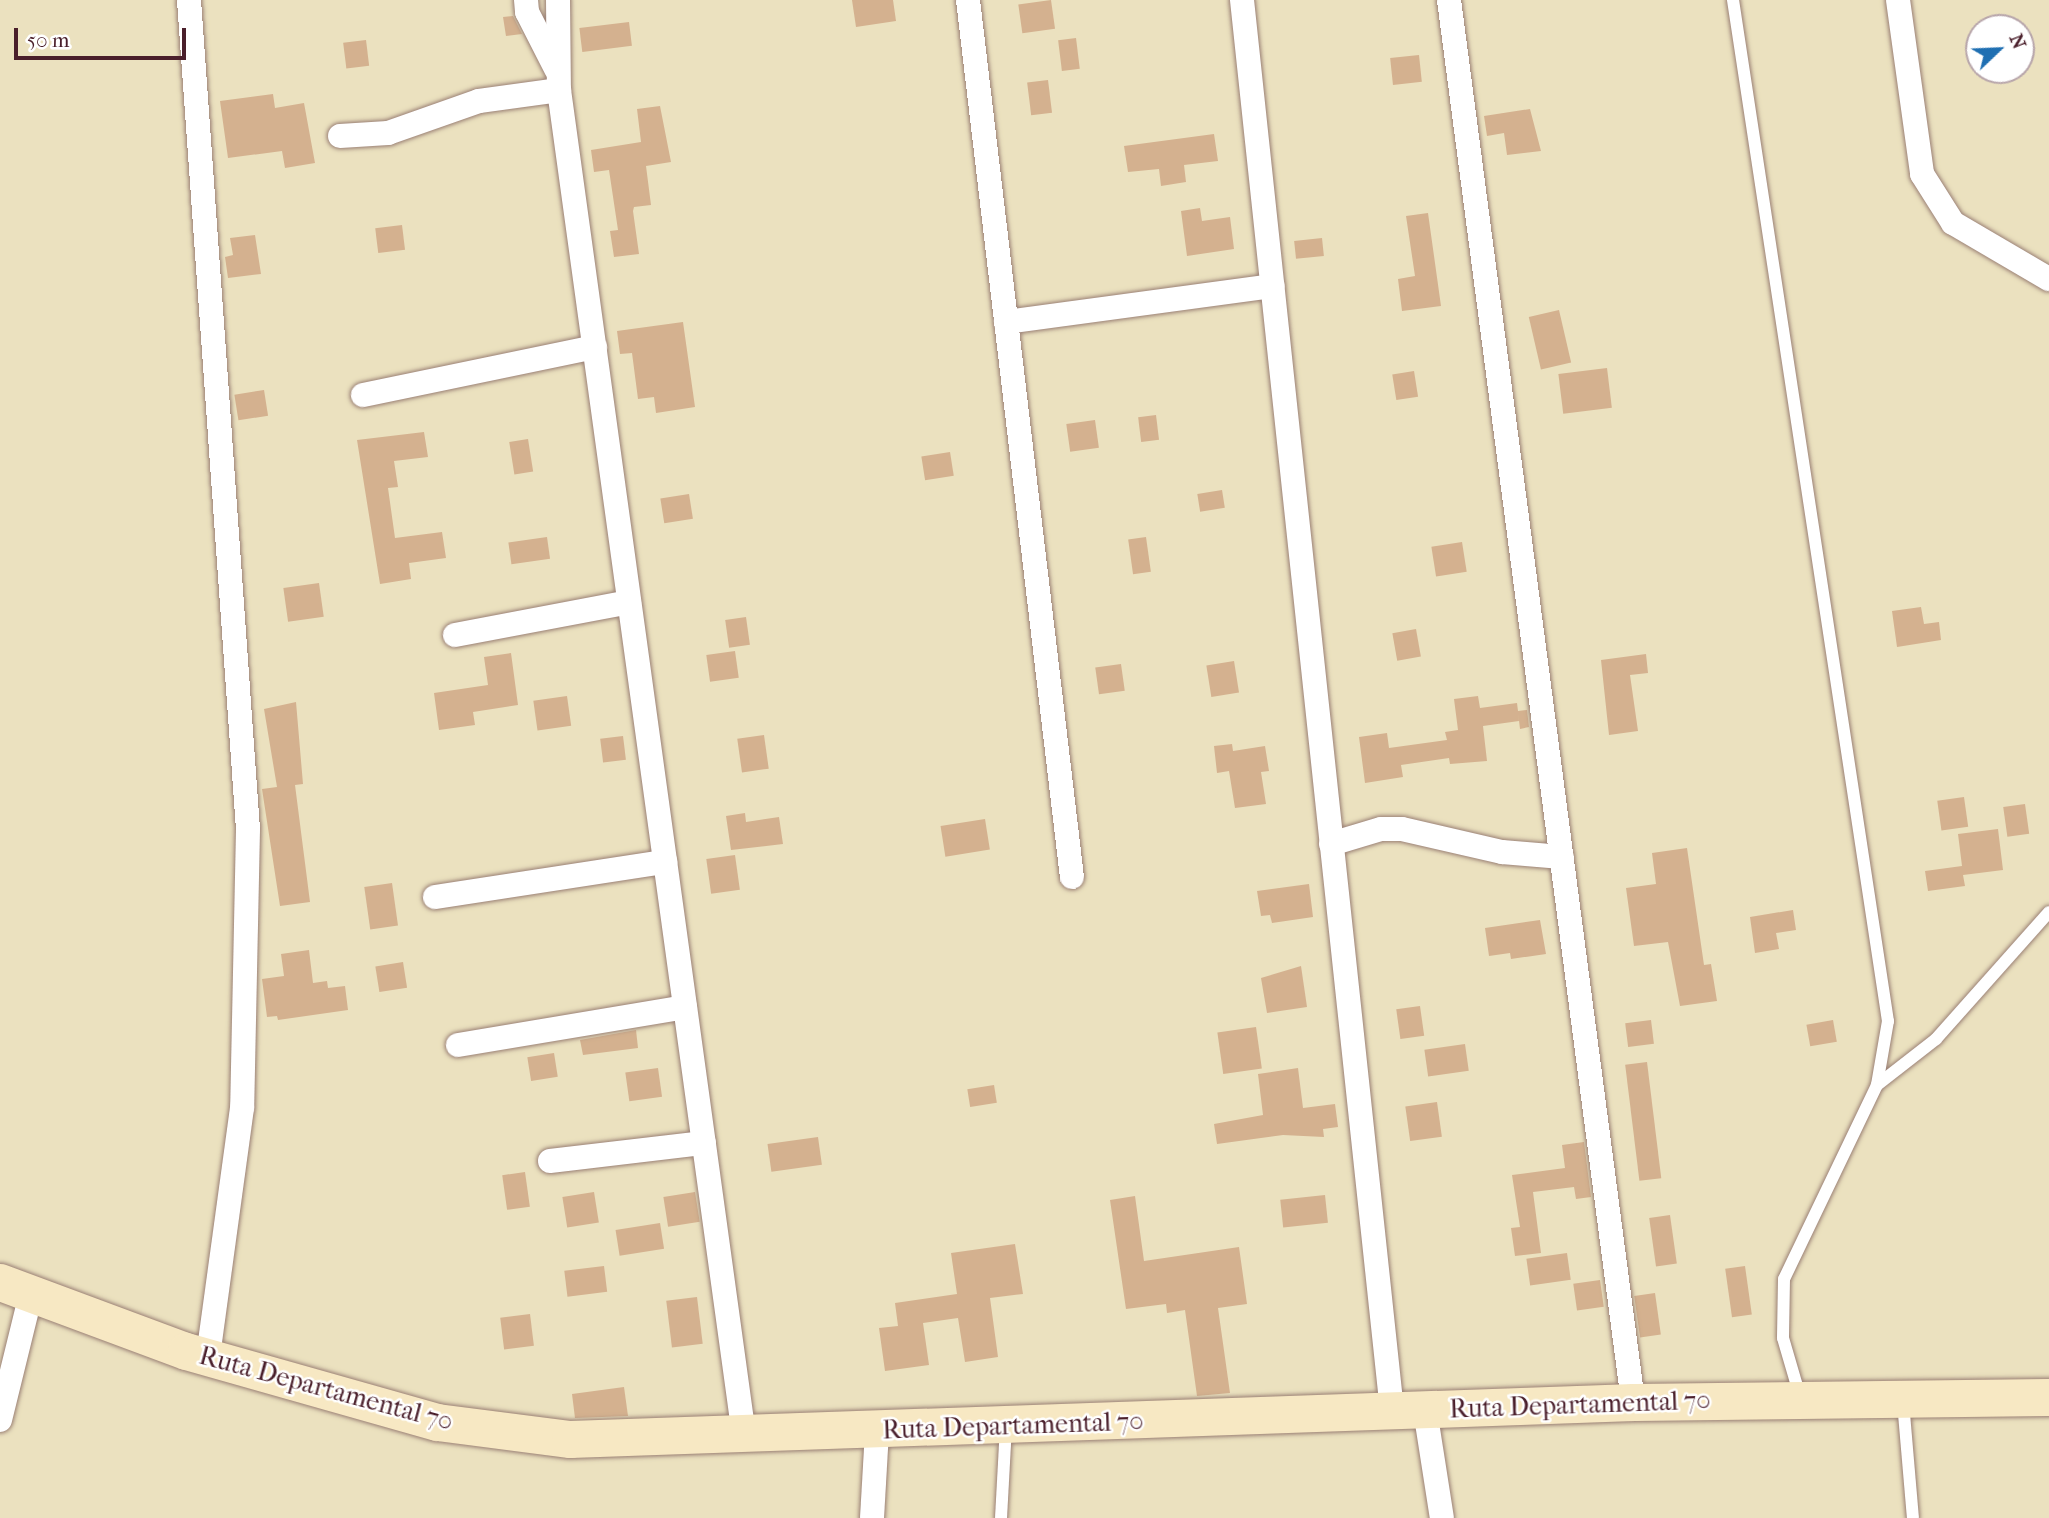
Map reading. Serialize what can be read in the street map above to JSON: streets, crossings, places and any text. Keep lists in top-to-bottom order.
{
  "streets": {
    "main road": ["Ruta Departamental 70"]
  },
  "scale_bar": "50 m",
  "north": "top right"
}
